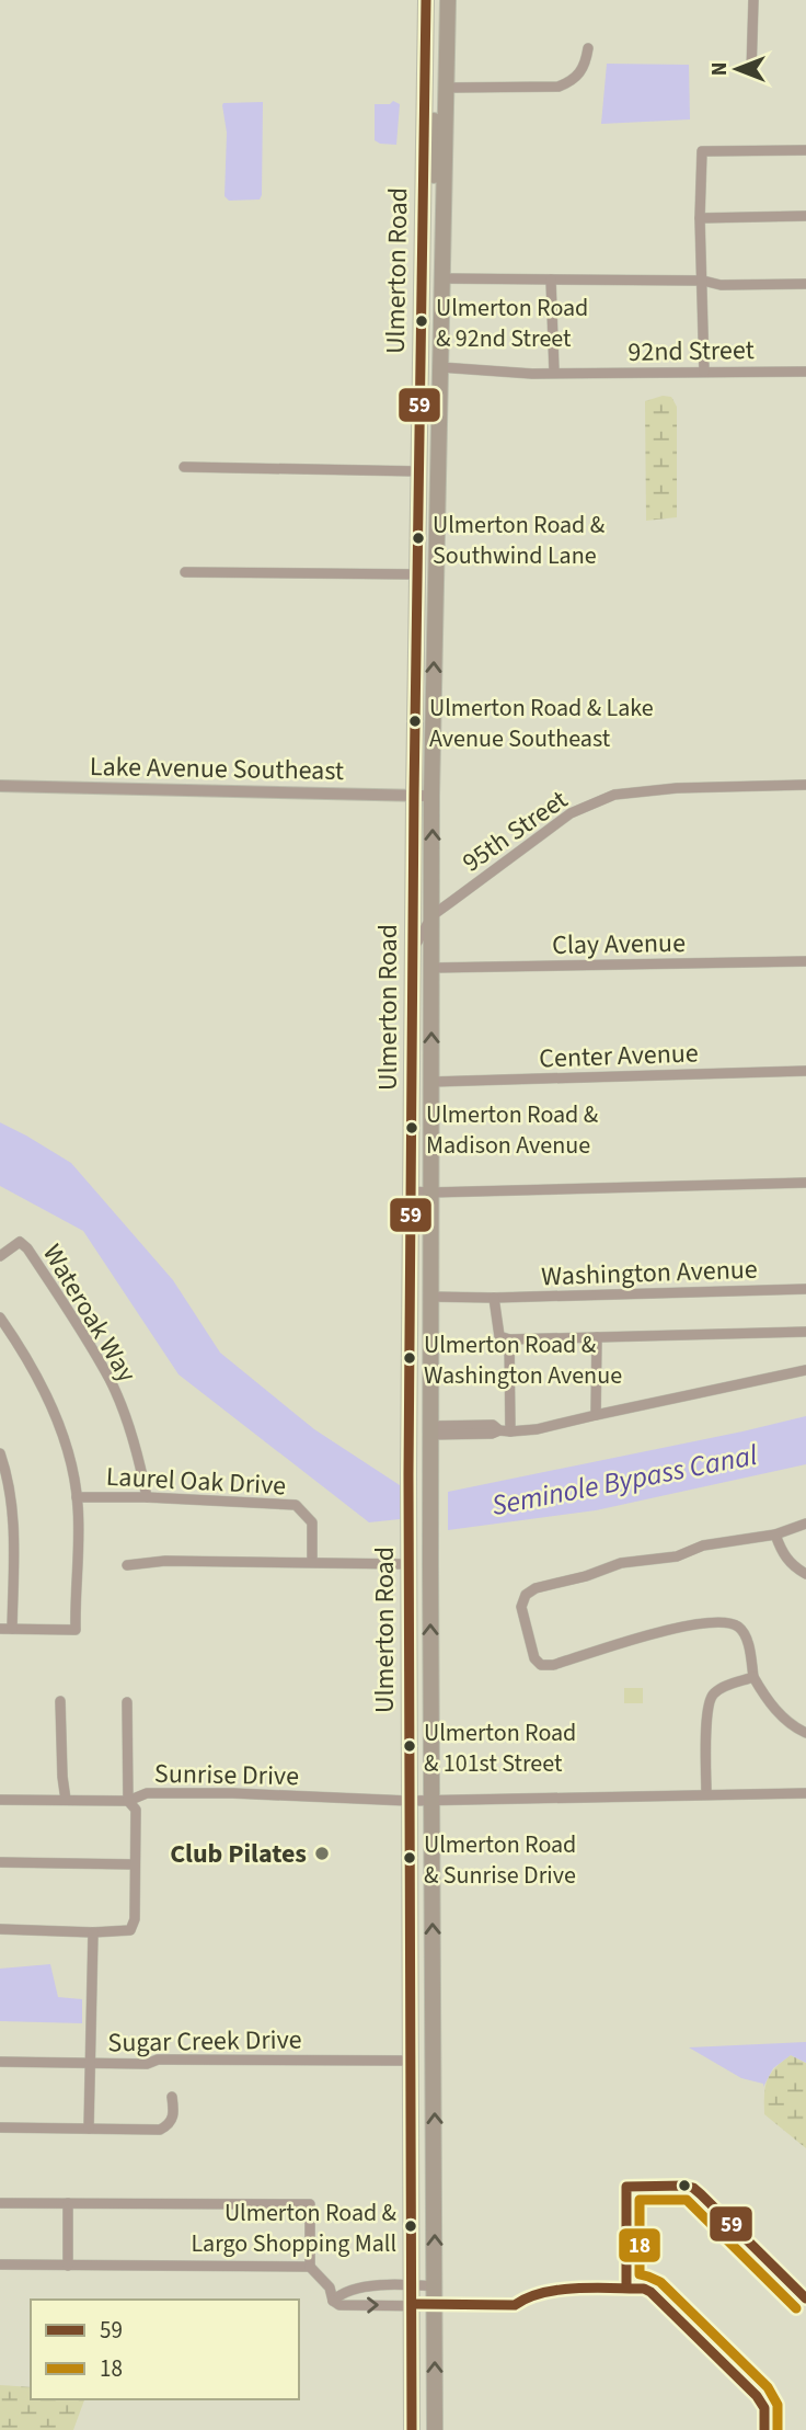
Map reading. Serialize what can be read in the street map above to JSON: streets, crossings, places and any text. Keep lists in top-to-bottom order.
{
  "streets": {
    "main road": ["Ulmerton Road"],
    "street": [
      "92nd Street",
      "Lake Avenue Southeast",
      "95th Street",
      "Clay Avenue",
      "Center Avenue",
      "Washington Avenue",
      "Wateroak Way",
      "Laurel Oak Drive",
      "Sunrise Drive",
      "Sugar Creek Drive"
    ]
  },
  "crossings": [
    ["Ulmerton Road", "92nd Street"],
    ["Ulmerton Road", "Lake Avenue Southeast"],
    ["Ulmerton Road", "95th Street"],
    ["Ulmerton Road", "Clay Avenue"],
    ["Ulmerton Road", "Center Avenue"],
    ["Ulmerton Road", "Washington Avenue"],
    ["Ulmerton Road", "Sunrise Drive"],
    ["Ulmerton Road", "Sugar Creek Drive"],
    ["Wateroak Way", "Laurel Oak Drive"]
  ],
  "water": ["Seminole Bypass Canal"],
  "places": [
    "Ulmerton Road & 92nd Street",
    "Ulmerton Road & Southwind Lane",
    "Ulmerton Road & Lake Avenue Southeast",
    "Ulmerton Road & Madison Avenue",
    "Ulmerton Road & Washington Avenue",
    "Ulmerton Road & 101st Street",
    "Club Pilates",
    "Ulmerton Road & Sunrise Drive",
    "Ulmerton Road & Largo Shopping Mall"
  ],
  "lines": ["transit line 59", "transit line 18"],
  "legend": ["59", "18"],
  "north": "left"
}
